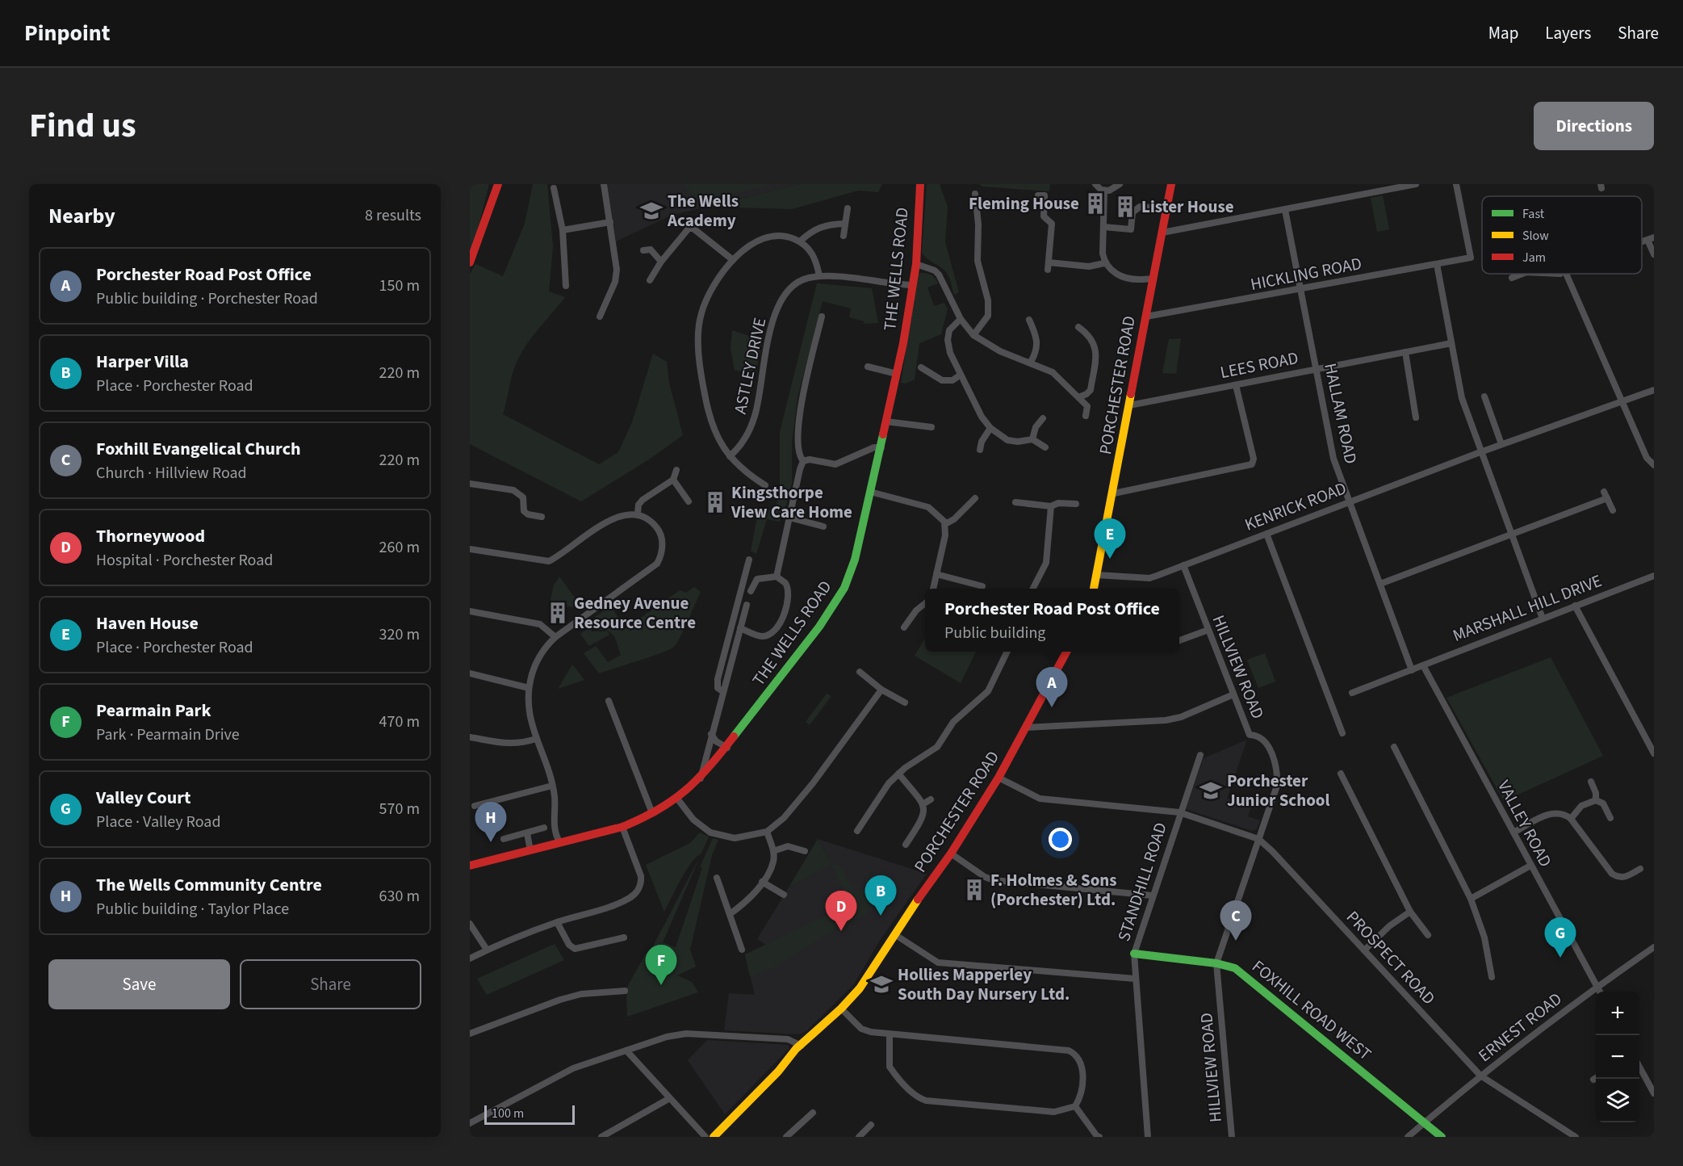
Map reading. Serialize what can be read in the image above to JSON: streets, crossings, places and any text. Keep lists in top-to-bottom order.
{
  "streets": {
    "street": [
      "THE WELLS ROAD",
      "HICKLING ROAD",
      "LEES ROAD",
      "ASTLEY DRIVE",
      "PORCHESTER ROAD",
      "HALLAM ROAD",
      "KENRICK ROAD",
      "MARSHALL HILL DRIVE",
      "HILLVIEW ROAD",
      "VALLEY ROAD",
      "STANDHILL ROAD",
      "PROSPECT ROAD",
      "FOXHILL ROAD WEST",
      "ERNEST ROAD"
    ]
  },
  "crossings": [
    ["THE WELLS ROAD", "ASTLEY DRIVE"],
    ["HICKLING ROAD", "PORCHESTER ROAD"],
    ["HICKLING ROAD", "HALLAM ROAD"],
    ["LEES ROAD", "PORCHESTER ROAD"],
    ["LEES ROAD", "HALLAM ROAD"],
    ["PORCHESTER ROAD", "KENRICK ROAD"],
    ["PORCHESTER ROAD", "PROSPECT ROAD"],
    ["HALLAM ROAD", "KENRICK ROAD"],
    ["HALLAM ROAD", "MARSHALL HILL DRIVE"],
    ["KENRICK ROAD", "HILLVIEW ROAD"],
    ["MARSHALL HILL DRIVE", "VALLEY ROAD"],
    ["HILLVIEW ROAD", "PROSPECT ROAD"],
    ["HILLVIEW ROAD", "FOXHILL ROAD WEST"],
    ["VALLEY ROAD", "ERNEST ROAD"],
    ["STANDHILL ROAD", "PROSPECT ROAD"],
    ["STANDHILL ROAD", "FOXHILL ROAD WEST"],
    ["PROSPECT ROAD", "ERNEST ROAD"],
    ["FOXHILL ROAD WEST", "ERNEST ROAD"]
  ],
  "places": {
    "building": [
      "Fleming House",
      "Lister House",
      "Kingsthorpe View Care Home",
      "Gedney Avenue Resource Centre",
      "F. Holmes & Sons (Porchester) Ltd."
    ],
    "school or university": ["The Wells Academy", "Porchester Junior School", "Hollies Mapperley South Day Nursery Ltd."]
  },
  "legend": ["Fast", "Slow", "Jam"],
  "scale_bar": "100 m",
  "page": {
    "header": "Pinpoint",
    "nav": ["Map", "Layers", "Share"],
    "title": "Find us",
    "buttons": [
      "Directions",
      ["Save", "Share"]
    ],
    "heading": ["Nearby", "8 results"],
    "list": [
      {
        "mark": "A",
        "name": "Porchester Road Post Office",
        "note": "Public building · Porchester Road",
        "value": "150 m"
      },
      {
        "mark": "B",
        "name": "Harper Villa",
        "note": "Place · Porchester Road",
        "value": "220 m"
      },
      {
        "mark": "C",
        "name": "Foxhill Evangelical Church",
        "note": "Church · Hillview Road",
        "value": "220 m"
      },
      {
        "mark": "D",
        "name": "Thorneywood",
        "note": "Hospital · Porchester Road",
        "value": "260 m"
      },
      {
        "mark": "E",
        "name": "Haven House",
        "note": "Place · Porchester Road",
        "value": "320 m"
      },
      {
        "mark": "F",
        "name": "Pearmain Park",
        "note": "Park · Pearmain Drive",
        "value": "470 m"
      },
      {
        "mark": "G",
        "name": "Valley Court",
        "note": "Place · Valley Road",
        "value": "570 m"
      },
      {
        "mark": "H",
        "name": "The Wells Community Centre",
        "note": "Public building · Taylor Place",
        "value": "630 m"
      }
    ],
    "pins": [
      "E",
      "A",
      "H",
      "B",
      "D",
      "C",
      "G",
      "F"
    ],
    "popup": ["Porchester Road Post Office", "Public building"],
    "map_buttons": ["+", "−"],
    "scale": "100 m"
  }
}
